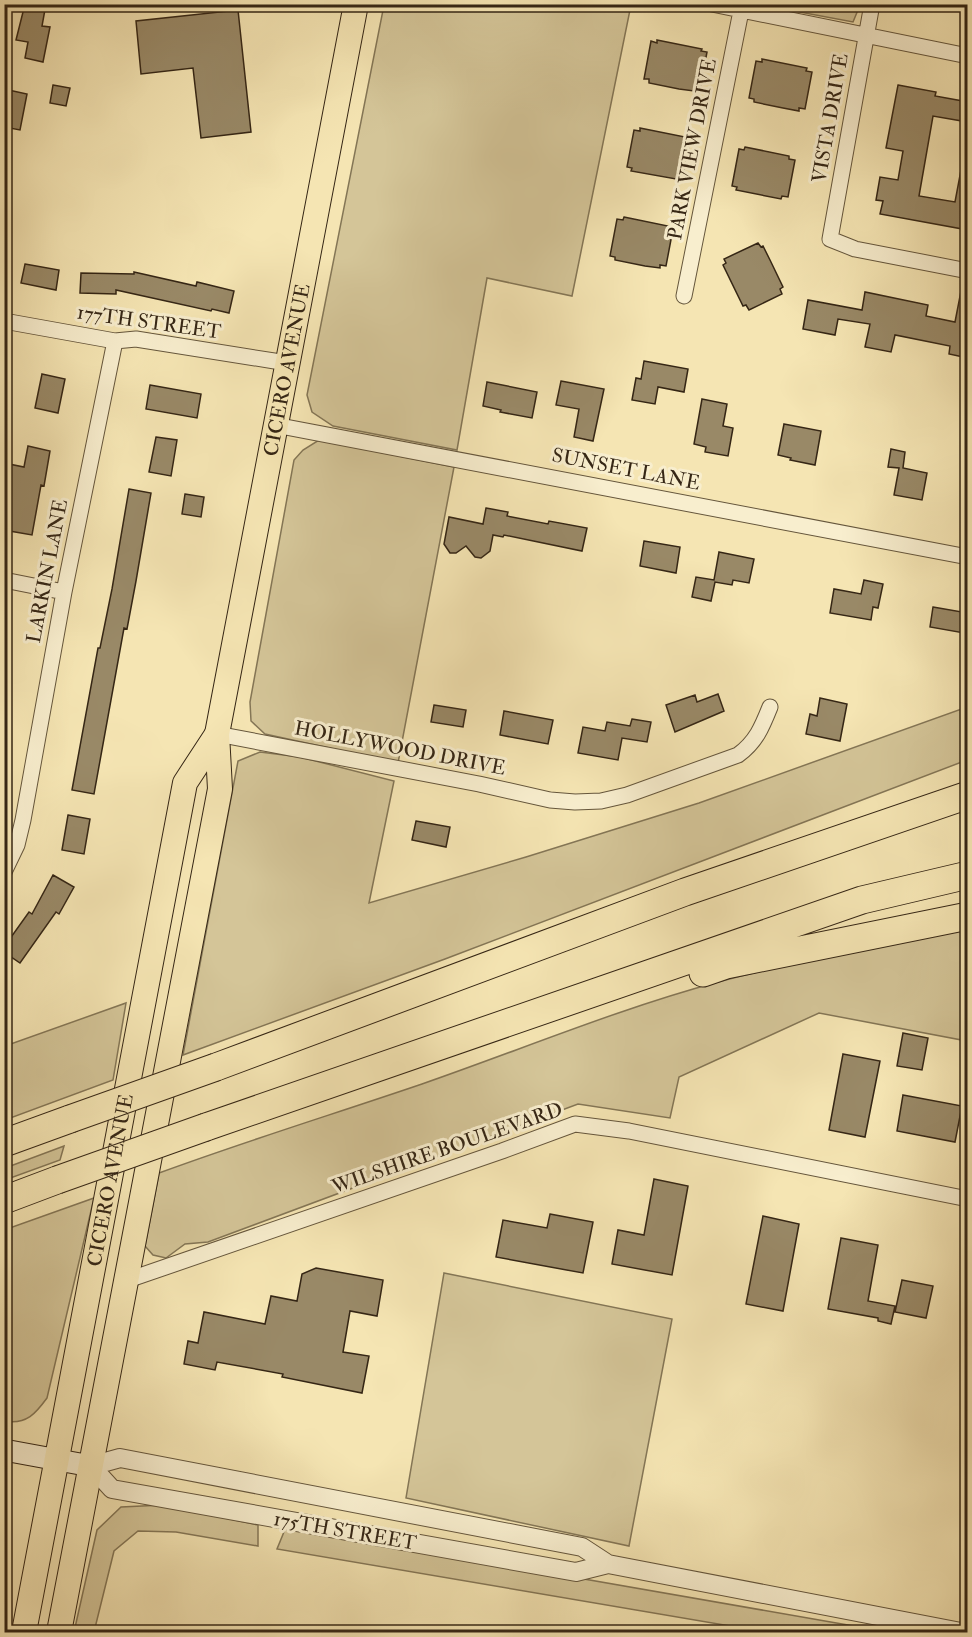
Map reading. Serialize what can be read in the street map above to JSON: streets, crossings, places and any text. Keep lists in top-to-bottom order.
{
  "streets": {
    "main road": ["CICERO AVENUE", "175TH STREET"],
    "street": [
      "VISTA DRIVE",
      "PARK VIEW DRIVE",
      "177TH STREET",
      "SUNSET LANE",
      "LARKIN LANE",
      "HOLLYWOOD DRIVE",
      "WILSHIRE BOULEVARD"
    ]
  },
  "crossings": [
    ["177TH STREET", "CICERO AVENUE"],
    ["177TH STREET", "LARKIN LANE"],
    ["CICERO AVENUE", "SUNSET LANE"],
    ["CICERO AVENUE", "HOLLYWOOD DRIVE"],
    ["CICERO AVENUE", "WILSHIRE BOULEVARD"],
    ["CICERO AVENUE", "175TH STREET"]
  ]
}
